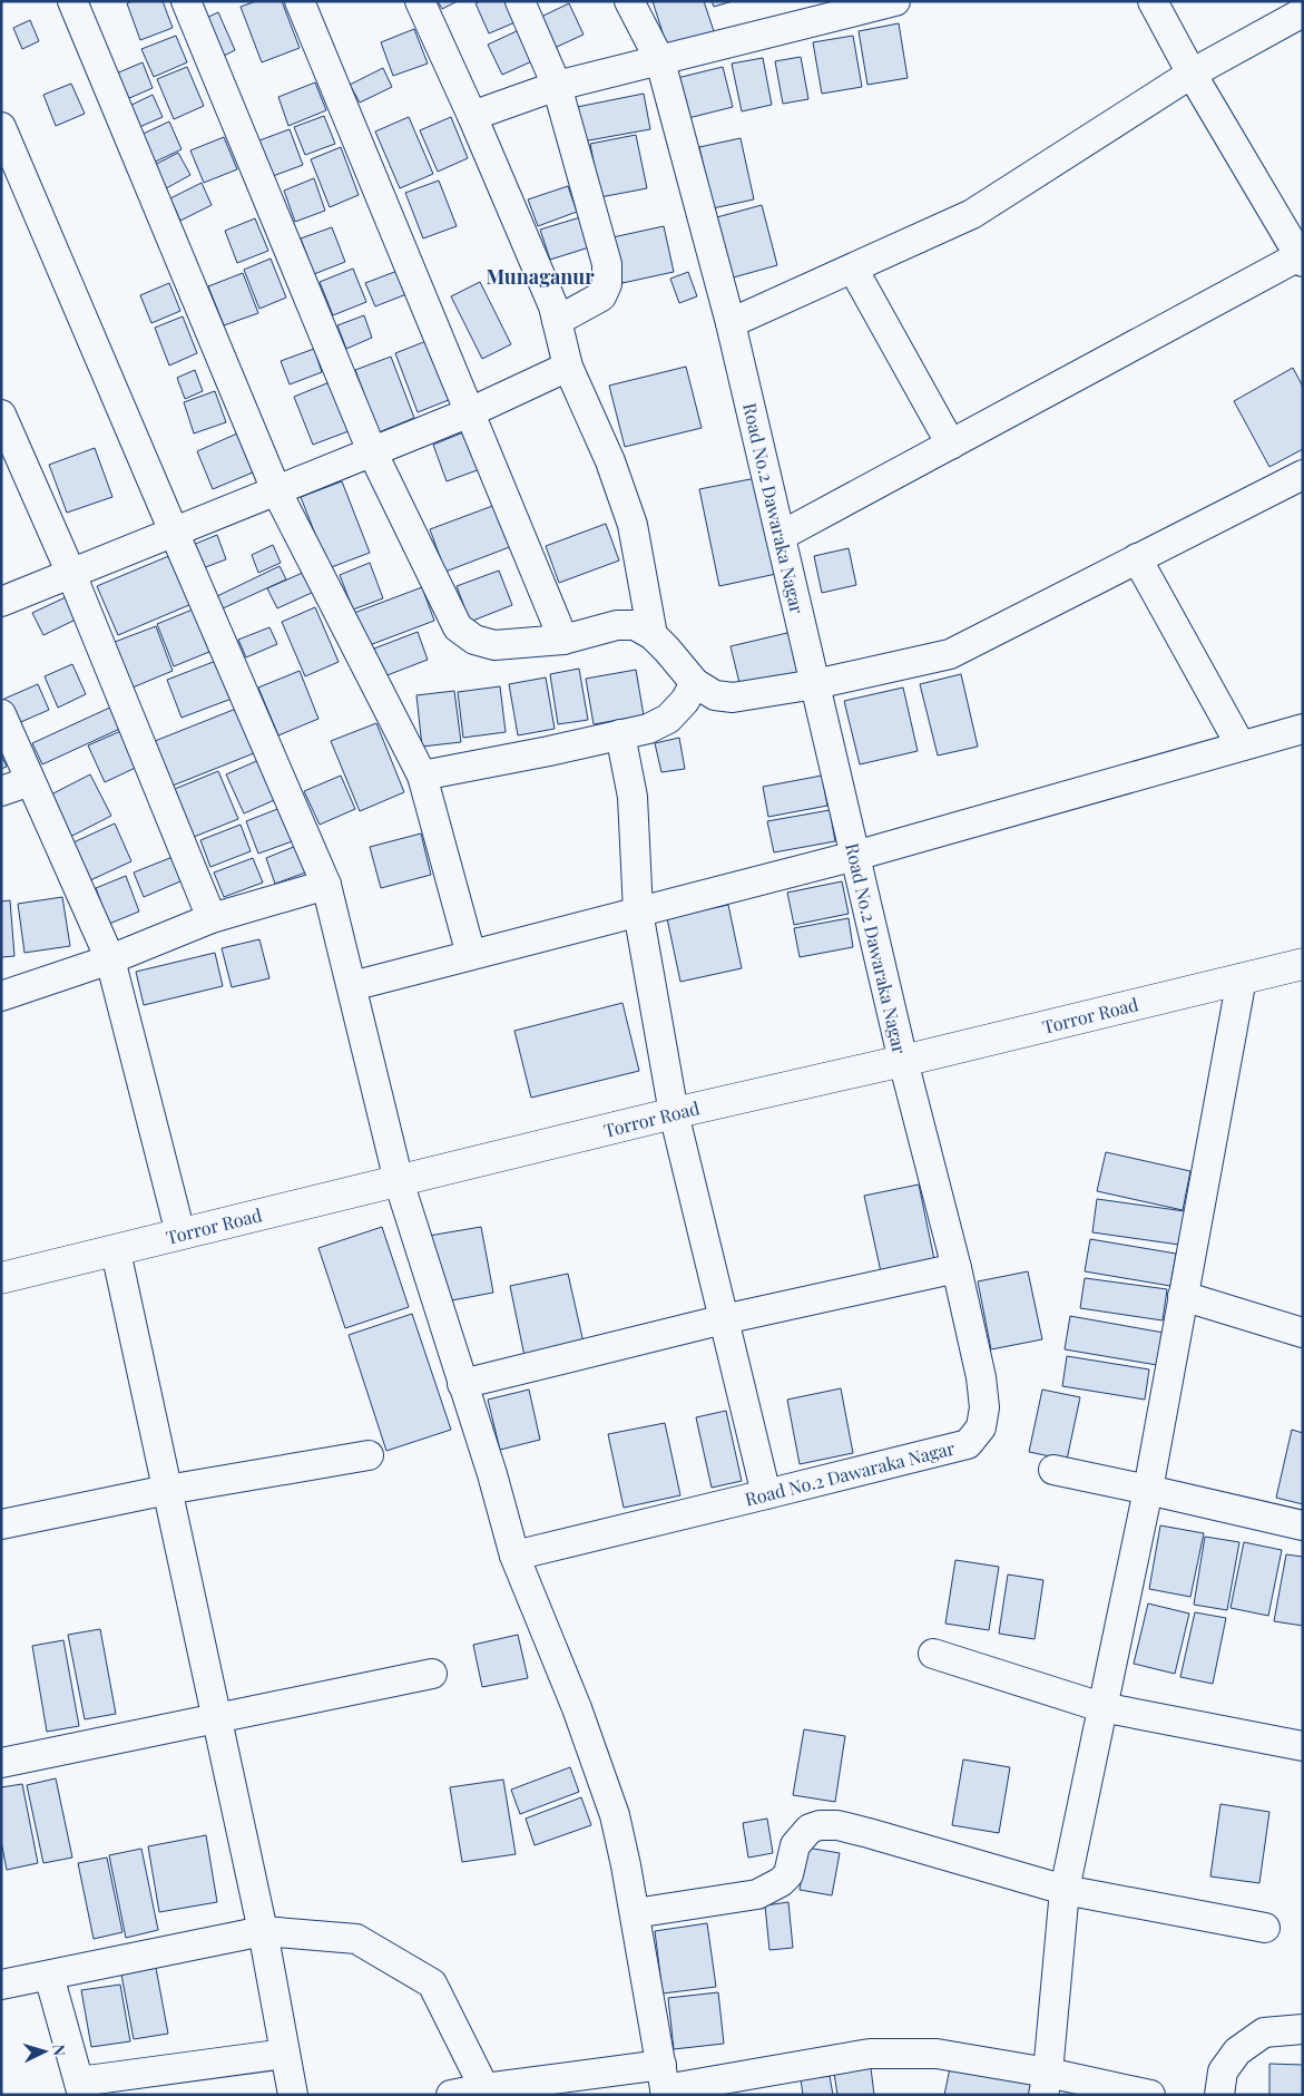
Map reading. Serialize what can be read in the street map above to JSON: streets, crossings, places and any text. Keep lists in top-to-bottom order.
{
  "streets": {
    "street": ["Road No.2 Dawaraka Nagar", "Torror Road"]
  },
  "crossings": [
    ["Road No.2 Dawaraka Nagar", "Torror Road"]
  ],
  "districts": ["Munaganur"],
  "north": "right"
}
